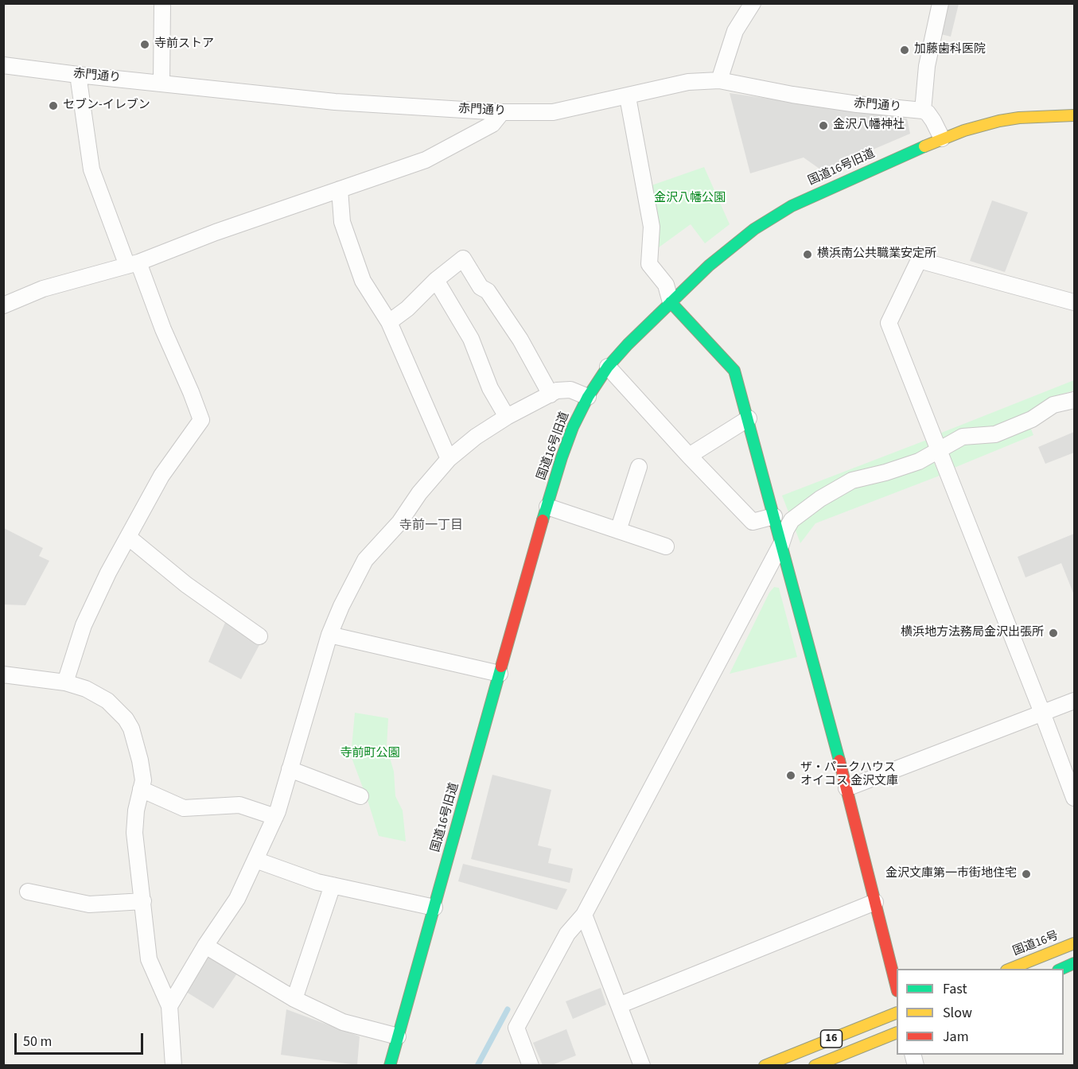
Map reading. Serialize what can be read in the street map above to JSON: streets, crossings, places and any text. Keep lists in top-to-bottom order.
{
  "streets": {
    "main road": ["国道16号旧道", "国道16号", "16"],
    "street": ["赤門通り"]
  },
  "districts": ["寺前一丁目"],
  "parks": ["金沢八幡公園", "寺前町公園"],
  "places": [
    "寺前ストア",
    "加藤歯科医院",
    "セブン-イレブン",
    "金沢八幡神社",
    "横浜南公共職業安定所",
    "横浜地方法務局金沢出張所",
    "ザ・パークハウス オイコス 金沢文庫",
    "金沢文庫第一市街地住宅"
  ],
  "legend": ["Fast", "Slow", "Jam"],
  "scale_bar": "50 m"
}
